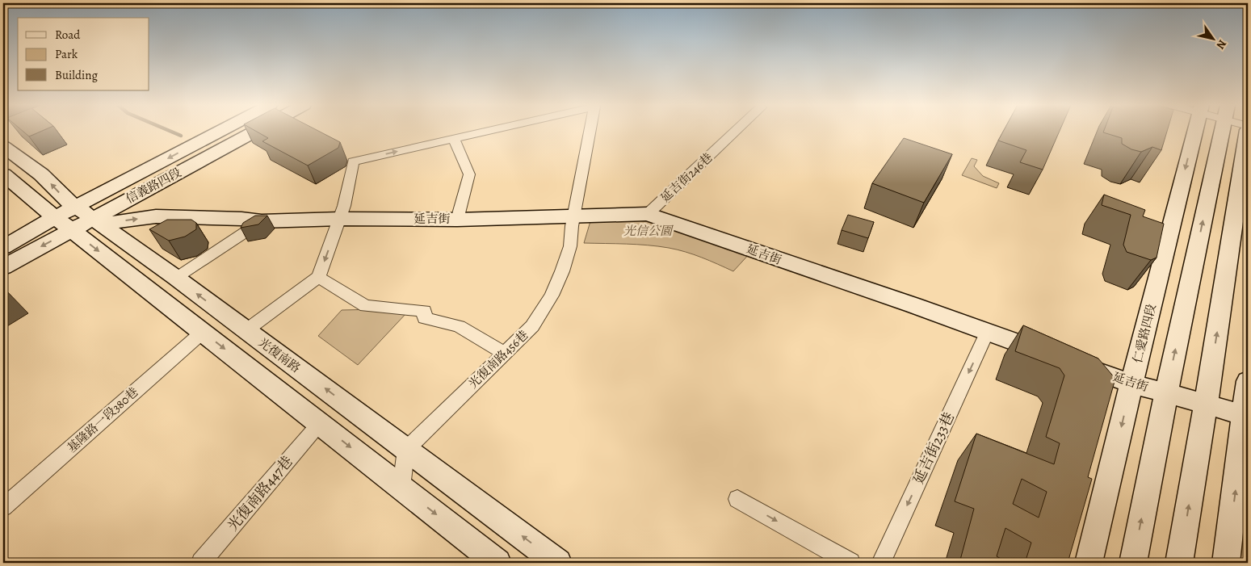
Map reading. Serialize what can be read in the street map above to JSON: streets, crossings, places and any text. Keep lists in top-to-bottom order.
{
  "streets": {
    "main road": [
      "信義路四段",
      "延吉街",
      "仁愛路四段",
      "光復南路"
    ],
    "street": [
      "延吉街246巷",
      "光復南路456巷",
      "基隆路一段380巷",
      "延吉街233巷",
      "光復南路447巷"
    ]
  },
  "crossings": [
    ["延吉街246巷", "延吉街"],
    ["信義路四段", "延吉街"],
    ["信義路四段", "光復南路"],
    ["延吉街", "仁愛路四段"],
    ["延吉街", "光復南路"],
    ["延吉街", "光復南路456巷"],
    ["延吉街", "延吉街233巷"],
    ["光復南路", "光復南路456巷"]
  ],
  "one_way": ["延吉街233巷"],
  "parks": ["光信公園"],
  "legend": ["Road", "Park", "Building"],
  "north": "bottom right"
}
